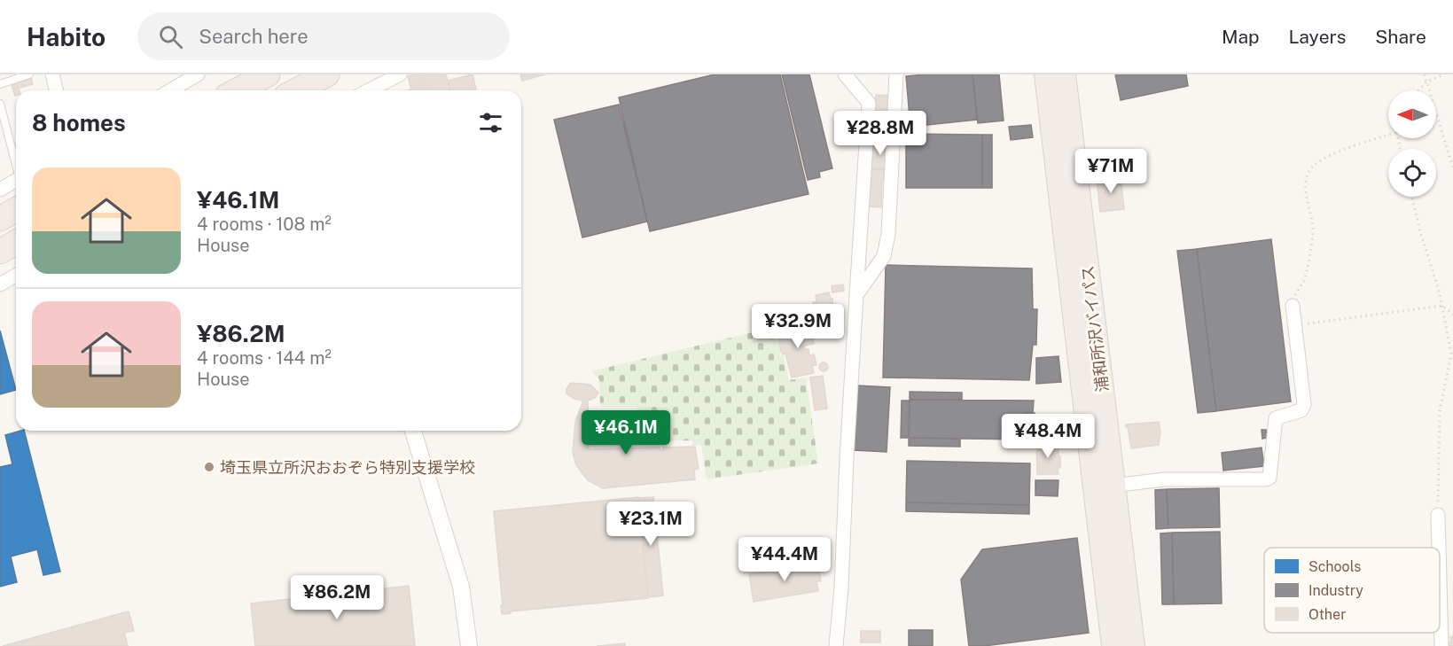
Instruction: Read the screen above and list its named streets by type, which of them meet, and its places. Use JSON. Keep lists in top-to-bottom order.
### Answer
{
  "streets": {
    "highway": ["浦和所沢バイパス"]
  },
  "places": ["埼玉県立所沢おおぞら特別支援学校"],
  "legend": ["Schools", "Industry", "Other"],
  "north": "left",
  "page": {
    "header": "Habito",
    "search": "Search here",
    "nav": ["Map", "Layers", "Share"],
    "heading": "8 homes",
    "price": [
      "¥28.8M",
      "¥71M",
      "¥32.9M",
      "¥46.1M",
      "¥48.4M",
      "¥23.1M",
      "¥44.4M",
      "¥86.2M"
    ],
    "list": [
      {
        "name": "¥46.1M",
        "note": "4 rooms · 108 m² · House"
      },
      {
        "name": "¥86.2M",
        "note": "4 rooms · 144 m² · House"
      }
    ]
  }
}
